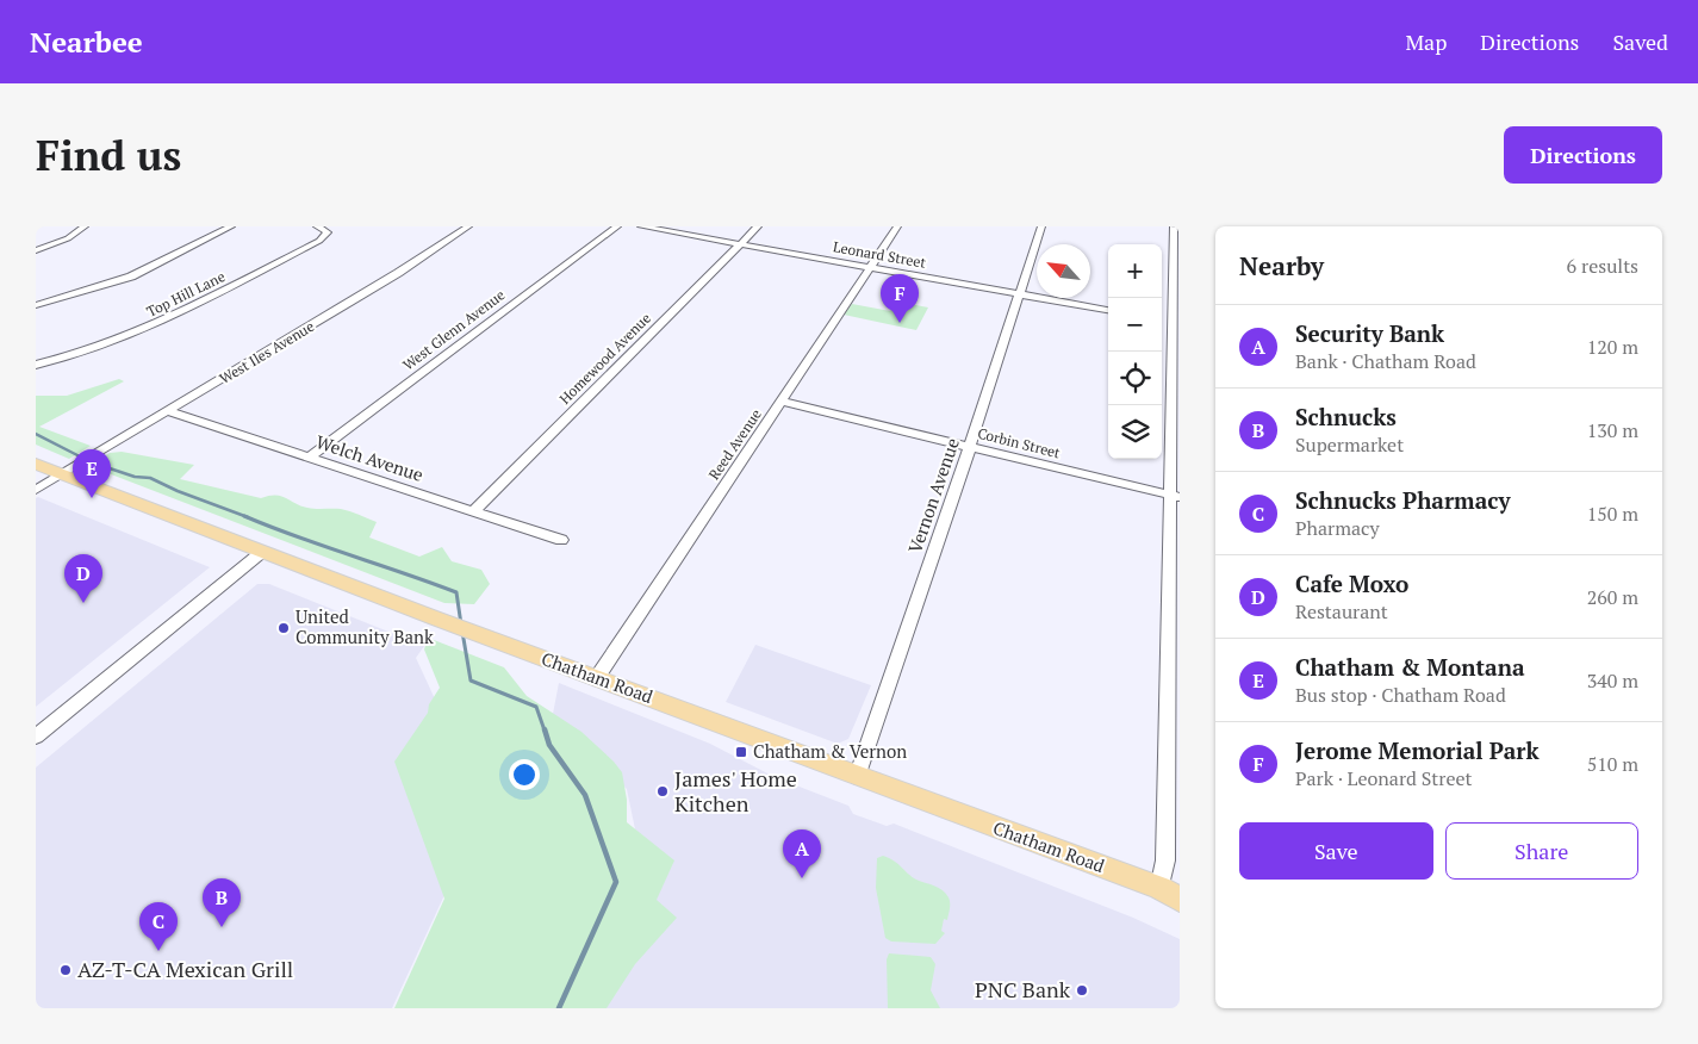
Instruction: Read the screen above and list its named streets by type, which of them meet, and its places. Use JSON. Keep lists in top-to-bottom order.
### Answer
{
  "streets": {
    "main road": ["Chatham Road"],
    "street": [
      "Leonard Street",
      "Top Hill Lane",
      "West Glenn Avenue",
      "West Iles Avenue",
      "Homewood Avenue",
      "Corbin Street",
      "Reed Avenue",
      "Welch Avenue",
      "Vernon Avenue"
    ]
  },
  "crossings": [
    ["Leonard Street", "Homewood Avenue"],
    ["Leonard Street", "Reed Avenue"],
    ["Leonard Street", "Vernon Avenue"],
    ["West Glenn Avenue", "Welch Avenue"],
    ["West Iles Avenue", "Welch Avenue"],
    ["West Iles Avenue", "Chatham Road"],
    ["Homewood Avenue", "Welch Avenue"],
    ["Corbin Street", "Reed Avenue"],
    ["Corbin Street", "Vernon Avenue"],
    ["Reed Avenue", "Chatham Road"],
    ["Vernon Avenue", "Chatham Road"]
  ],
  "places": {
    "other": [
      "United Community Bank",
      "James' Home Kitchen",
      "AZ-T-CA Mexican Grill",
      "PNC Bank"
    ],
    "transit": ["Chatham & Vernon"]
  },
  "north": "top left",
  "page": {
    "header": "Nearbee",
    "nav": ["Map", "Directions", "Saved"],
    "buttons": [
      "Directions",
      ["Save", "Share"]
    ],
    "title": "Find us",
    "heading": ["Nearby", "6 results"],
    "map_buttons": ["+", "−"],
    "pins": [
      "F",
      "E",
      "D",
      "A",
      "B",
      "C"
    ],
    "list": [
      {
        "mark": "A",
        "name": "Security Bank",
        "note": "Bank · Chatham Road",
        "value": "120 m"
      },
      {
        "mark": "B",
        "name": "Schnucks",
        "note": "Supermarket",
        "value": "130 m"
      },
      {
        "mark": "C",
        "name": "Schnucks Pharmacy",
        "note": "Pharmacy",
        "value": "150 m"
      },
      {
        "mark": "D",
        "name": "Cafe Moxo",
        "note": "Restaurant",
        "value": "260 m"
      },
      {
        "mark": "E",
        "name": "Chatham & Montana",
        "note": "Bus stop · Chatham Road",
        "value": "340 m"
      },
      {
        "mark": "F",
        "name": "Jerome Memorial Park",
        "note": "Park · Leonard Street",
        "value": "510 m"
      }
    ]
  }
}
